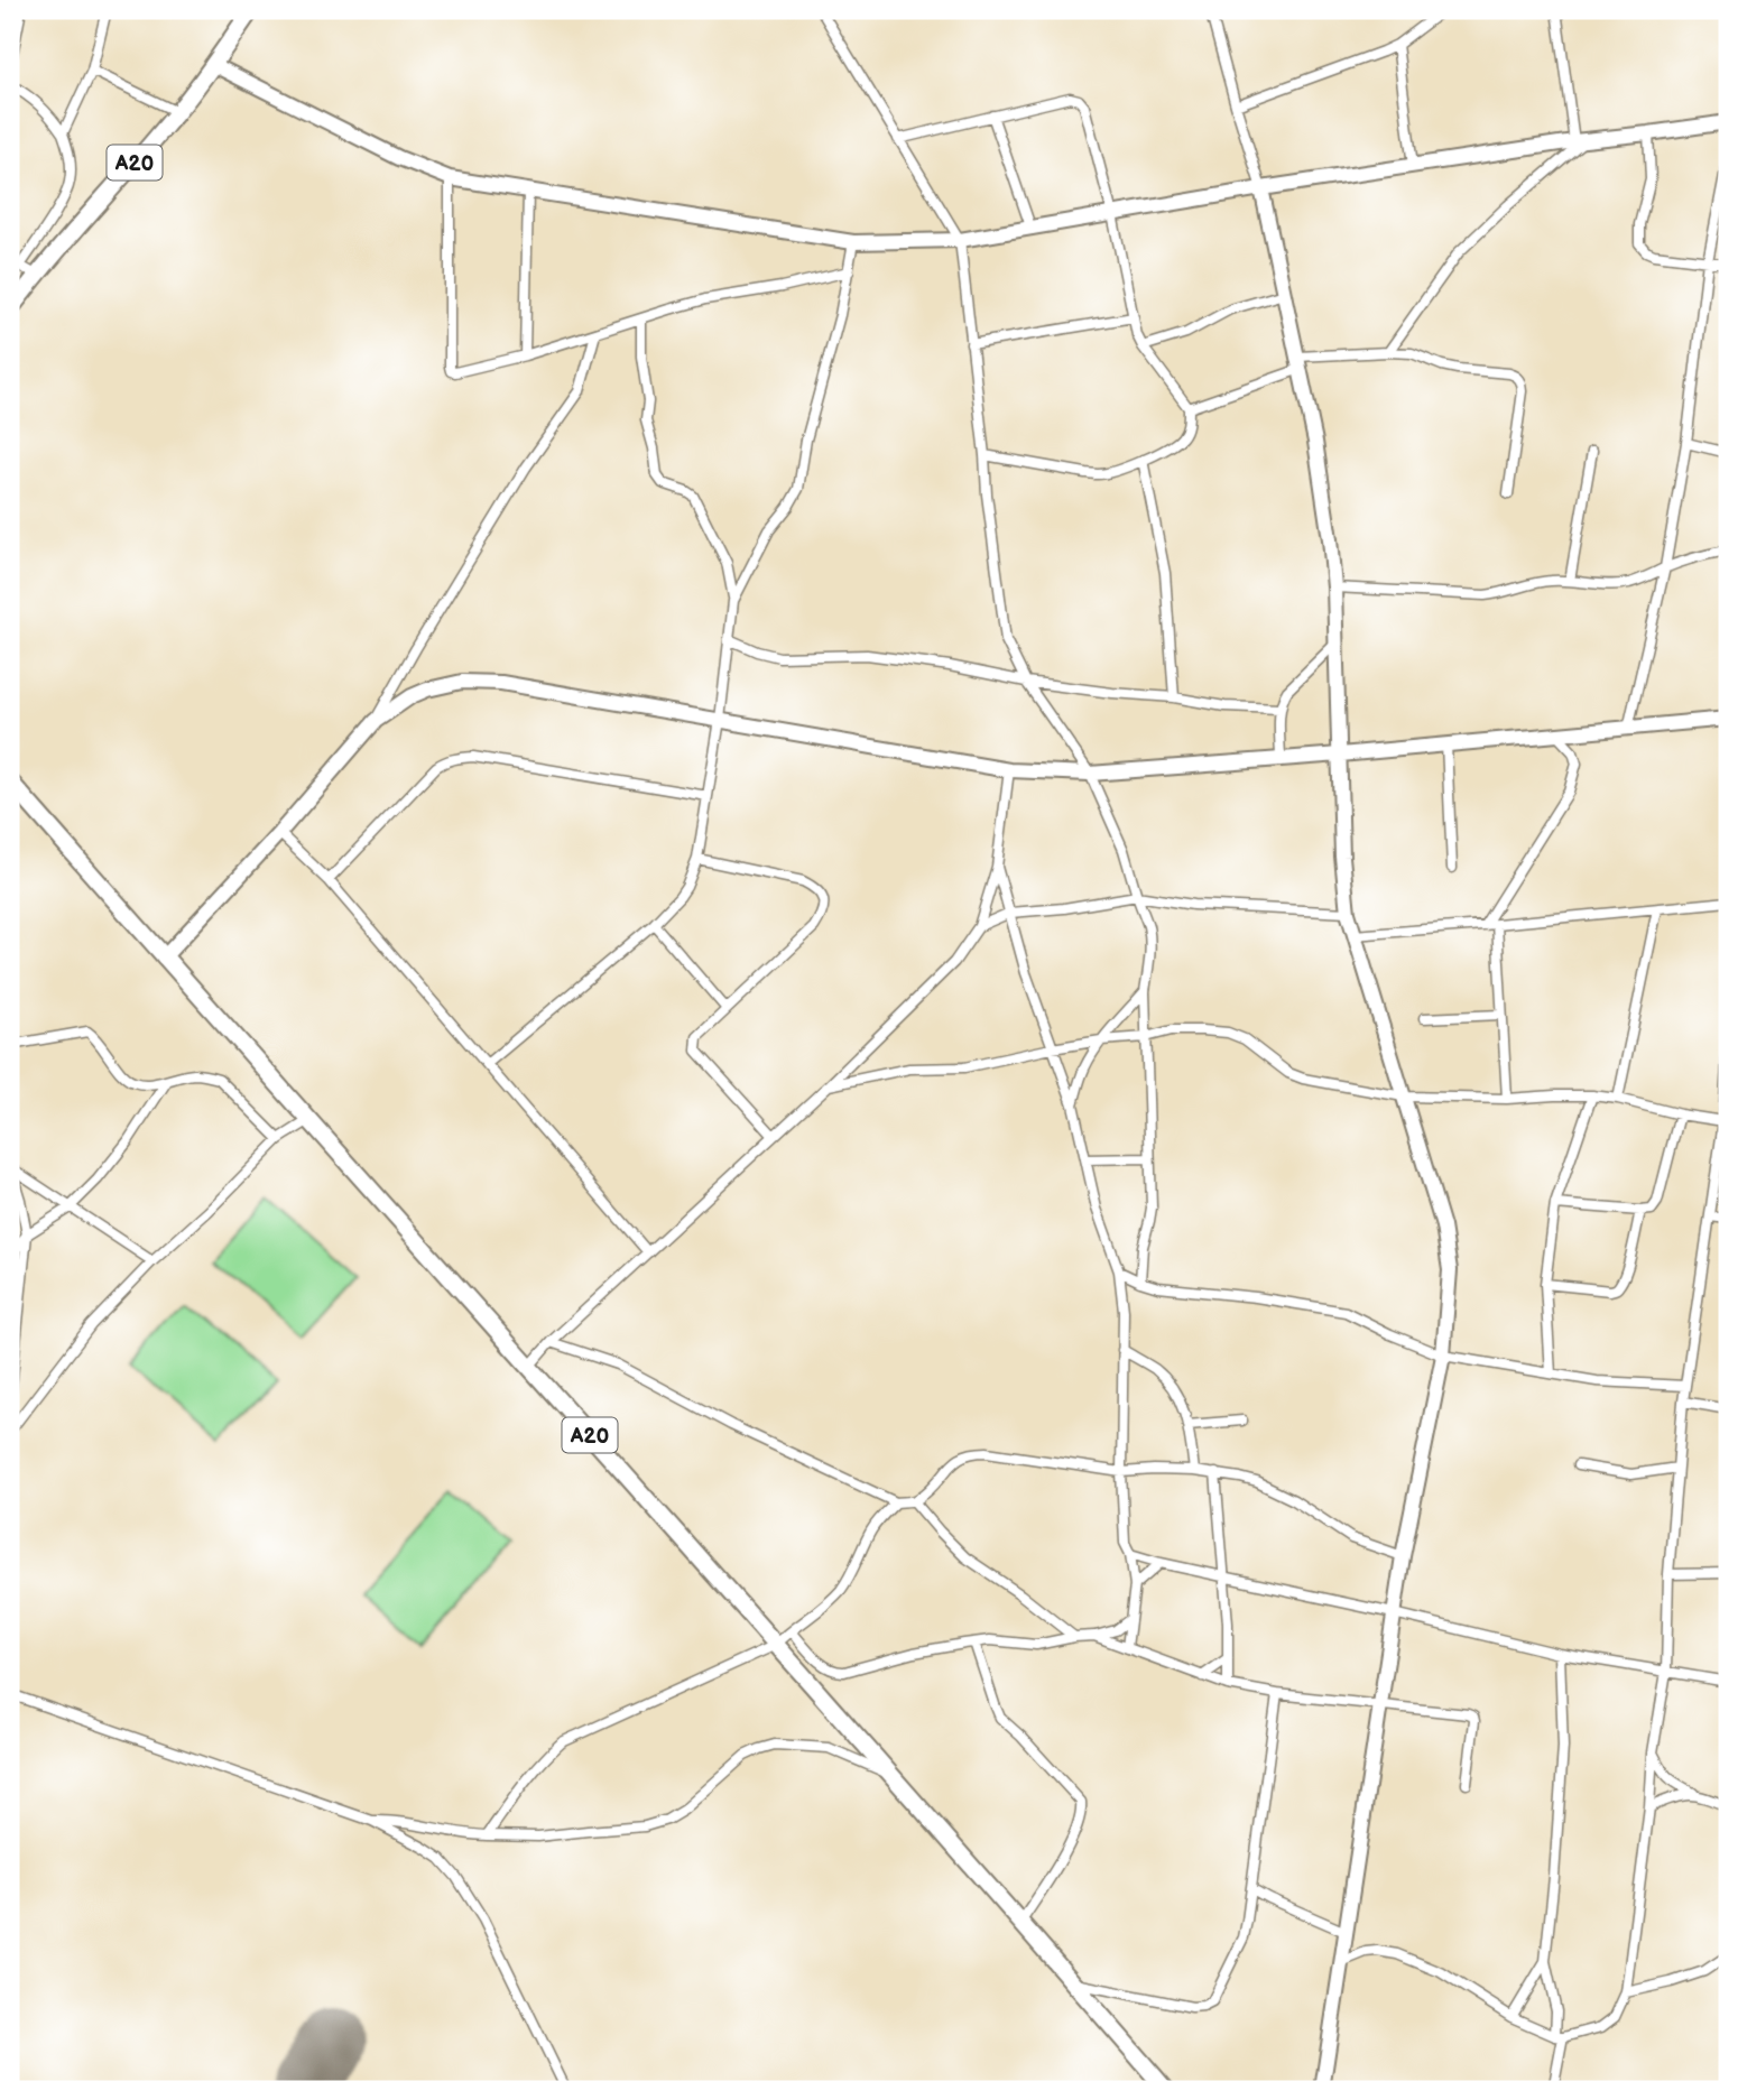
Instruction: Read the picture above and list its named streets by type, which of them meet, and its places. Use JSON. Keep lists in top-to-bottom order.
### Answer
{
  "streets": {
    "main road": ["A20"]
  }
}
